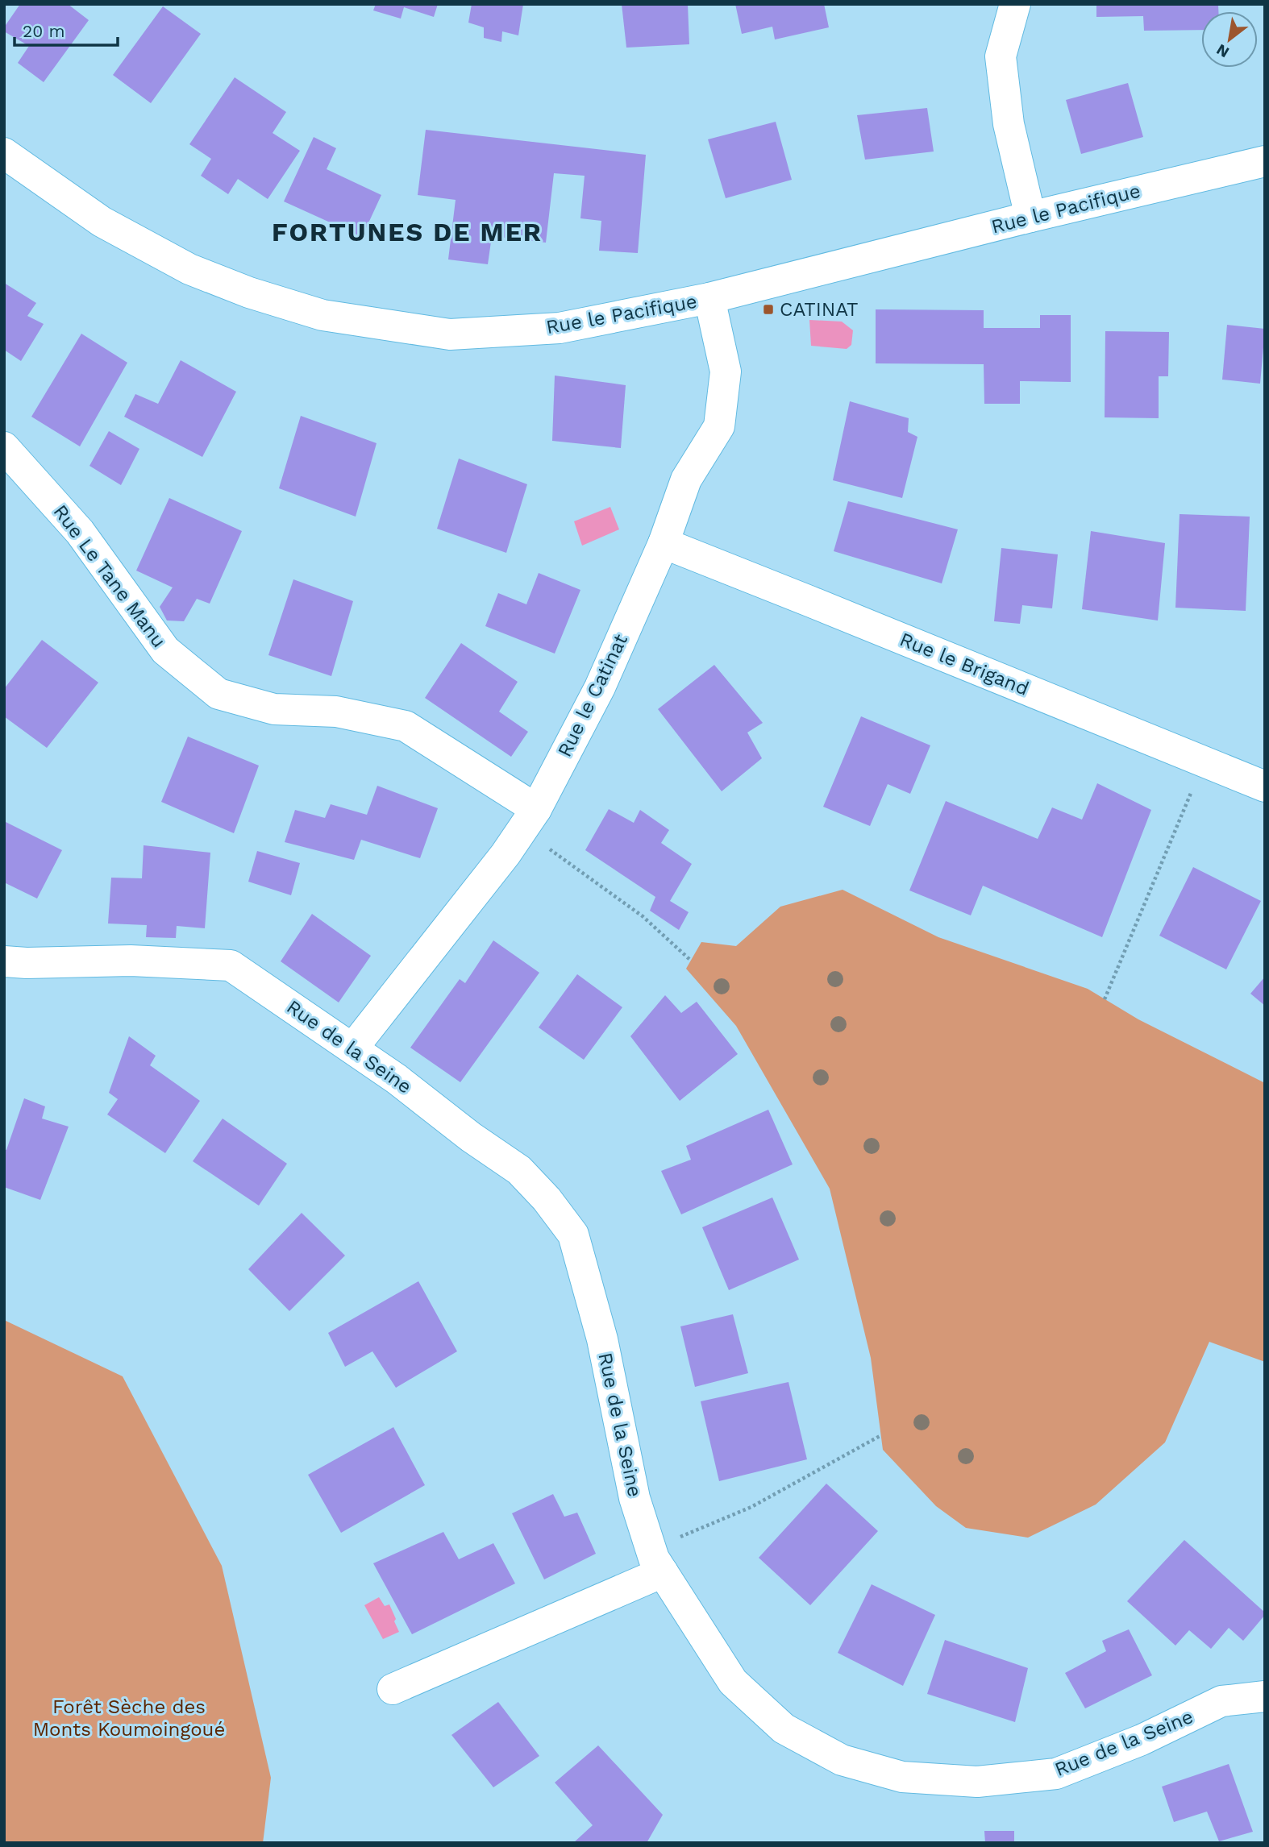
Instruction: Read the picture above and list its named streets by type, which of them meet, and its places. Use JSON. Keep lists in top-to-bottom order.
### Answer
{
  "streets": {
    "street": [
      "Rue le Pacifique",
      "Rue Le Tane Manu",
      "Rue le Brigand",
      "Rue le Catinat",
      "Rue de la Seine"
    ]
  },
  "crossings": [
    ["Rue le Pacifique", "Rue le Catinat"],
    ["Rue Le Tane Manu", "Rue le Catinat"],
    ["Rue le Brigand", "Rue le Catinat"],
    ["Rue le Catinat", "Rue de la Seine"]
  ],
  "districts": ["FORTUNES DE MER"],
  "parks": ["Forêt Sèche des Monts Koumoingoué"],
  "places": {
    "transit": ["CATINAT"]
  },
  "scale_bar": "20 m",
  "north": "bottom left"
}
